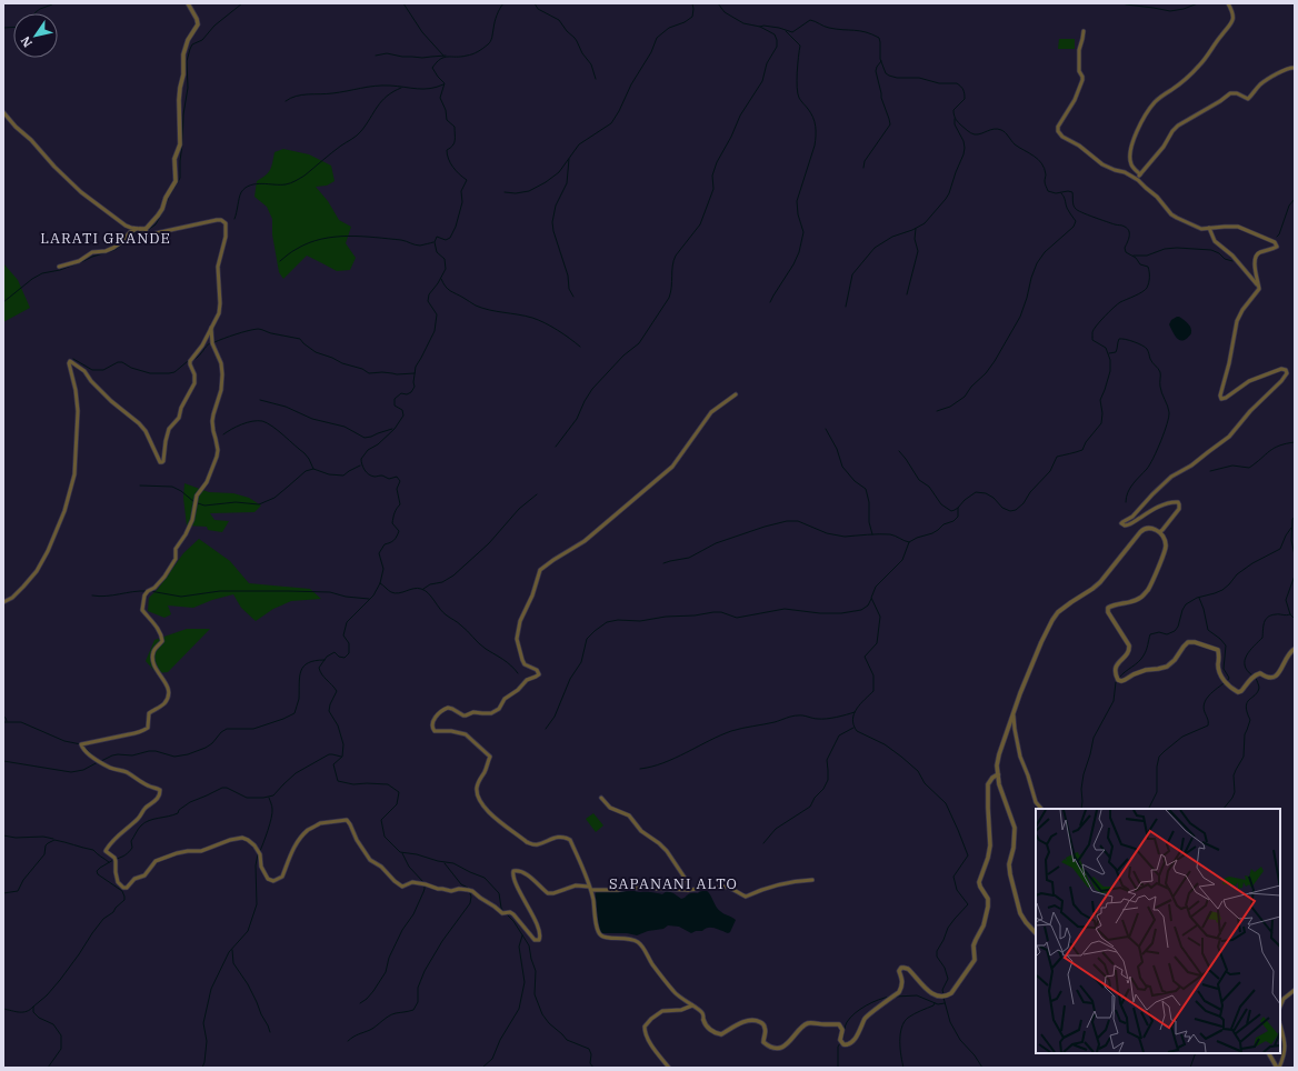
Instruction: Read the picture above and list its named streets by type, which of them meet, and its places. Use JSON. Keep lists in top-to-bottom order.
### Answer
{
  "districts": ["LARATI GRANDE", "SAPANANI ALTO"],
  "north": "bottom left"
}
